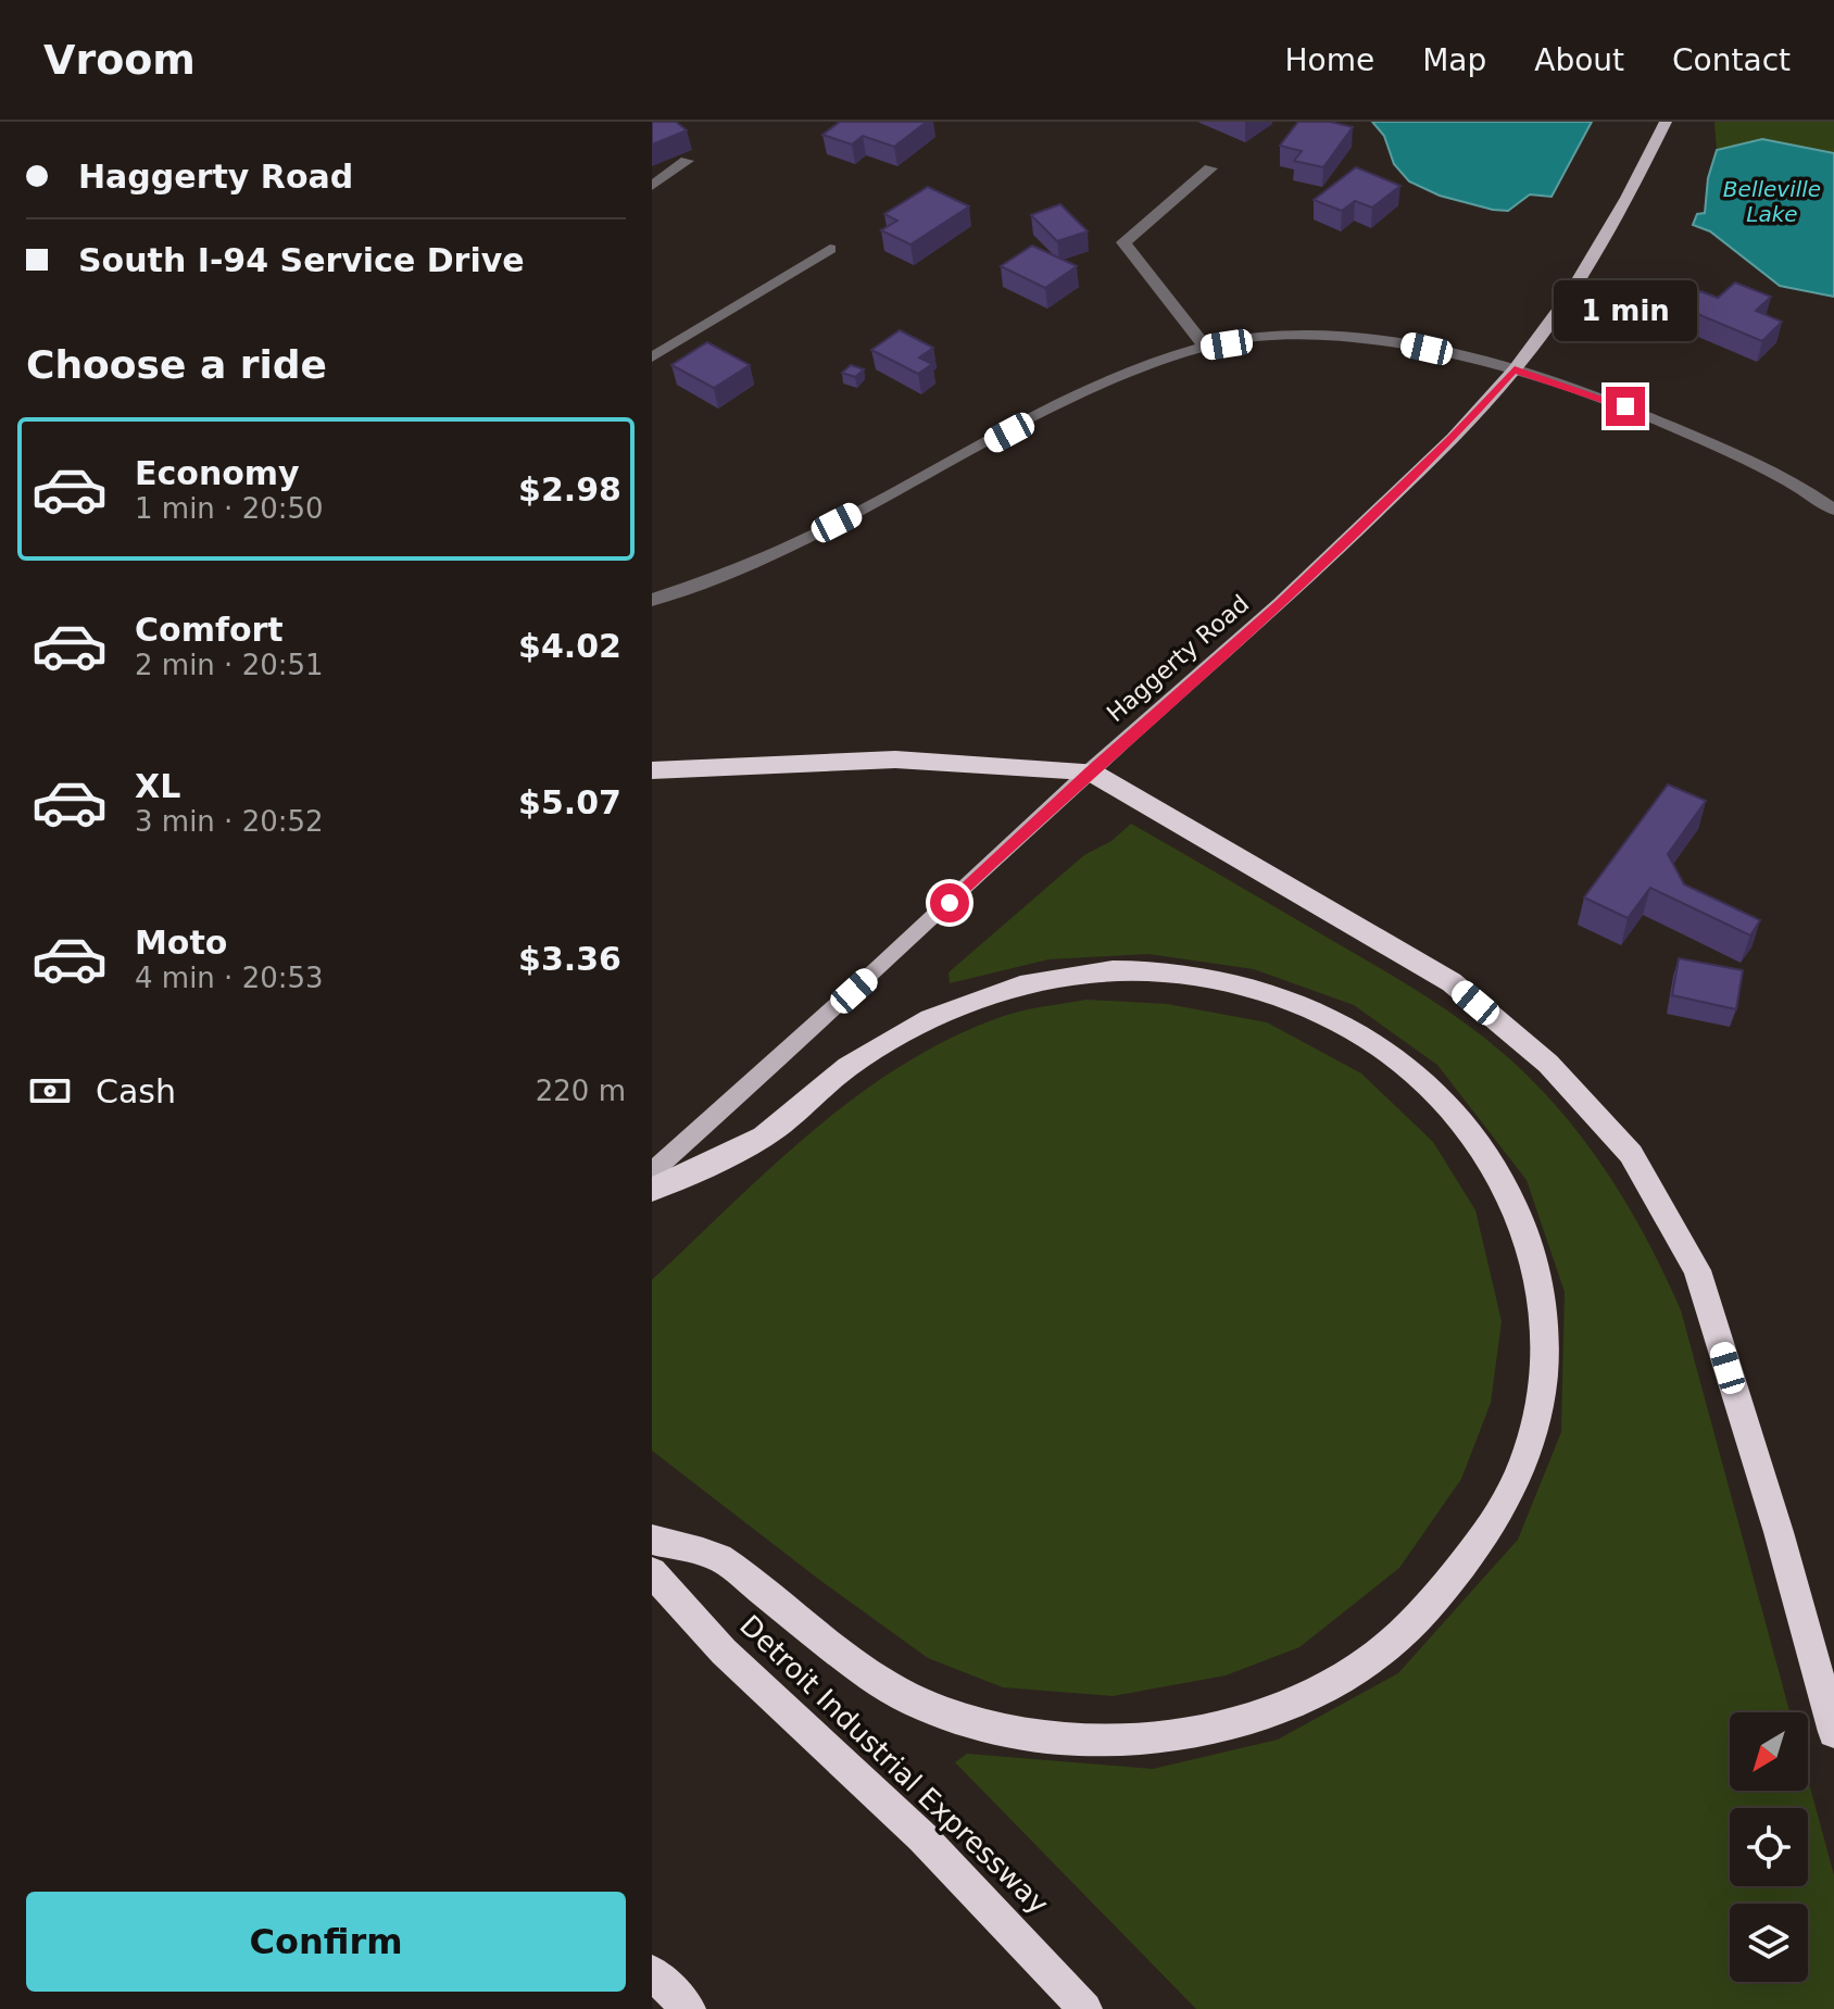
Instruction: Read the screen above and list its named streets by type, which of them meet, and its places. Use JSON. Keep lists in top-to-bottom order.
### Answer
{
  "streets": {
    "highway": ["Detroit Industrial Expressway"],
    "main road": ["Haggerty Road"]
  },
  "water": ["Belleville Lake"],
  "north": "bottom left",
  "page": {
    "header": "Vroom",
    "nav": [
      "Home",
      "Map",
      "About",
      "Contact"
    ],
    "banner": ["Haggerty Road", "South I-94 Service Drive"],
    "bubble": "1 min",
    "heading": "Choose a ride",
    "list": [
      {
        "name": "Economy",
        "note": "1 min · 20:50",
        "value": "$2.98"
      },
      {
        "name": "Comfort",
        "note": "2 min · 20:51",
        "value": "$4.02"
      },
      {
        "name": "XL",
        "note": "3 min · 20:52",
        "value": "$5.07"
      },
      {
        "name": "Moto",
        "note": "4 min · 20:53",
        "value": "$3.36"
      }
    ],
    "pay": ["Cash", "220 m"],
    "buttons": "Confirm"
  }
}
